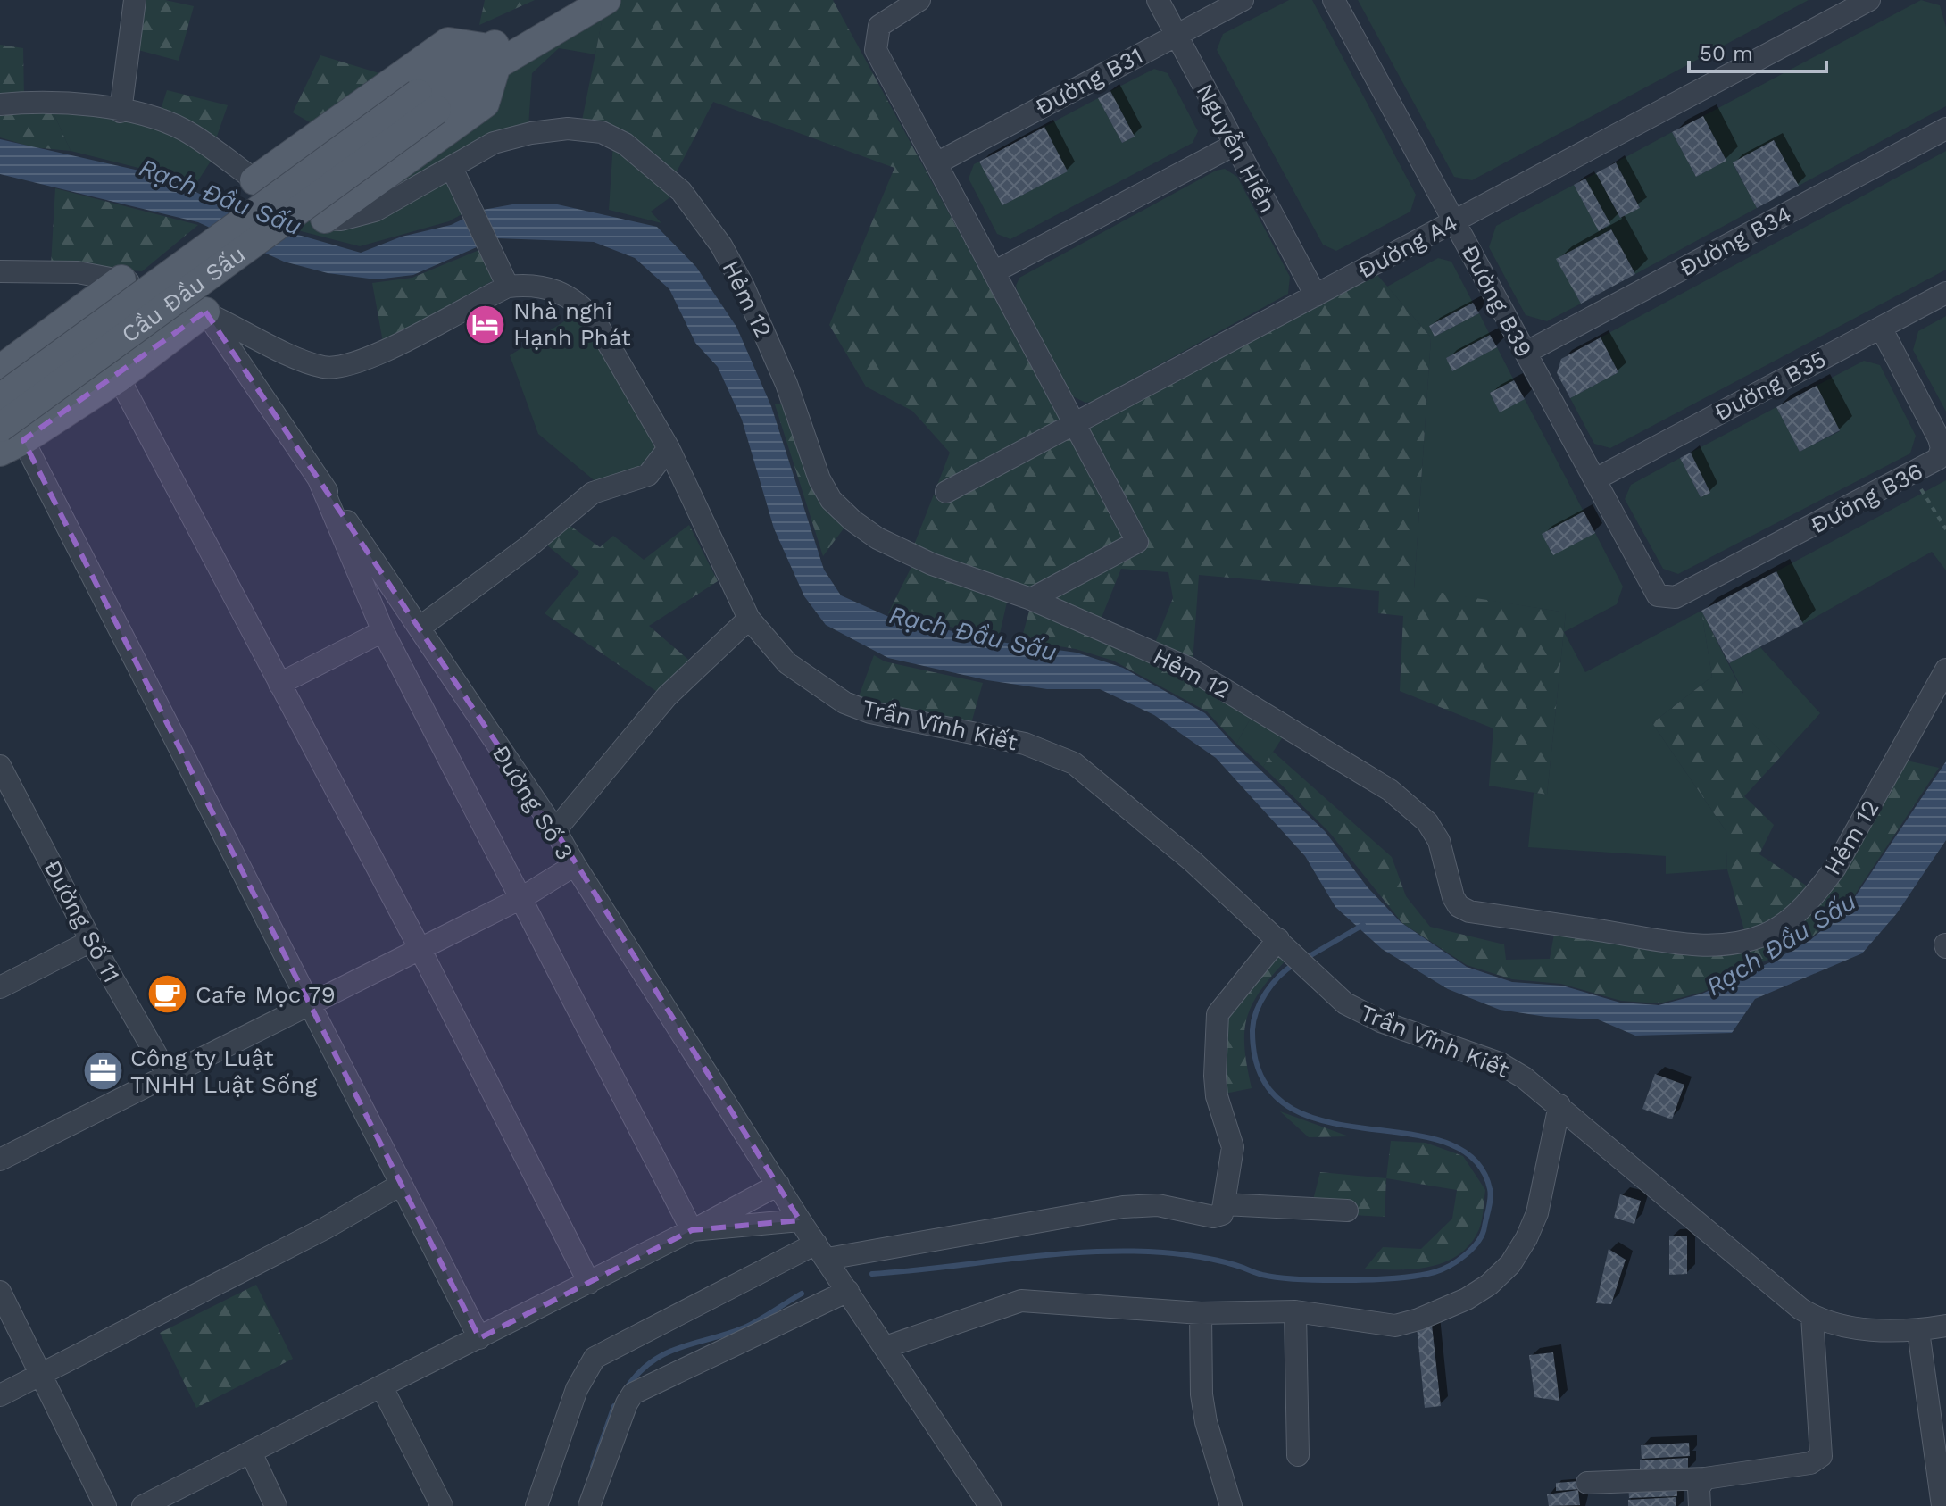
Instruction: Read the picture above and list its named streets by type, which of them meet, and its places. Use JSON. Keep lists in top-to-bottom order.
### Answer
{
  "streets": {
    "main road": ["Cầu Đầu Sấu"],
    "street": [
      "Đường B31",
      "Nguyễn Hiền",
      "Đường B34",
      "Đường A4",
      "Hẻm 12",
      "Đường B39",
      "Đường B35",
      "Đường B36",
      "Trần Vĩnh Kiết",
      "Đường Số 3",
      "Đường Số 11"
    ]
  },
  "crossings": [
    ["Đường B31", "Nguyễn Hiền"],
    ["Nguyễn Hiền", "Đường A4"],
    ["Đường B34", "Đường B39"],
    ["Đường A4", "Đường B39"],
    ["Đường B39", "Đường B35"],
    ["Đường B39", "Đường B36"],
    ["Đường B35", "Đường B36"],
    ["Trần Vĩnh Kiết", "Đường Số 3"],
    ["Đường Số 3", "Đường Số 11"]
  ],
  "water": ["Rạch Đầu Sấu"],
  "places": {
    "hotel": ["Nhà nghỉ Hạnh Phát"],
    "cafe": ["Cafe Mọc 79"],
    "office": ["Công ty Luật TNHH Luật Sống"]
  },
  "scale_bar": "50 m"
}
